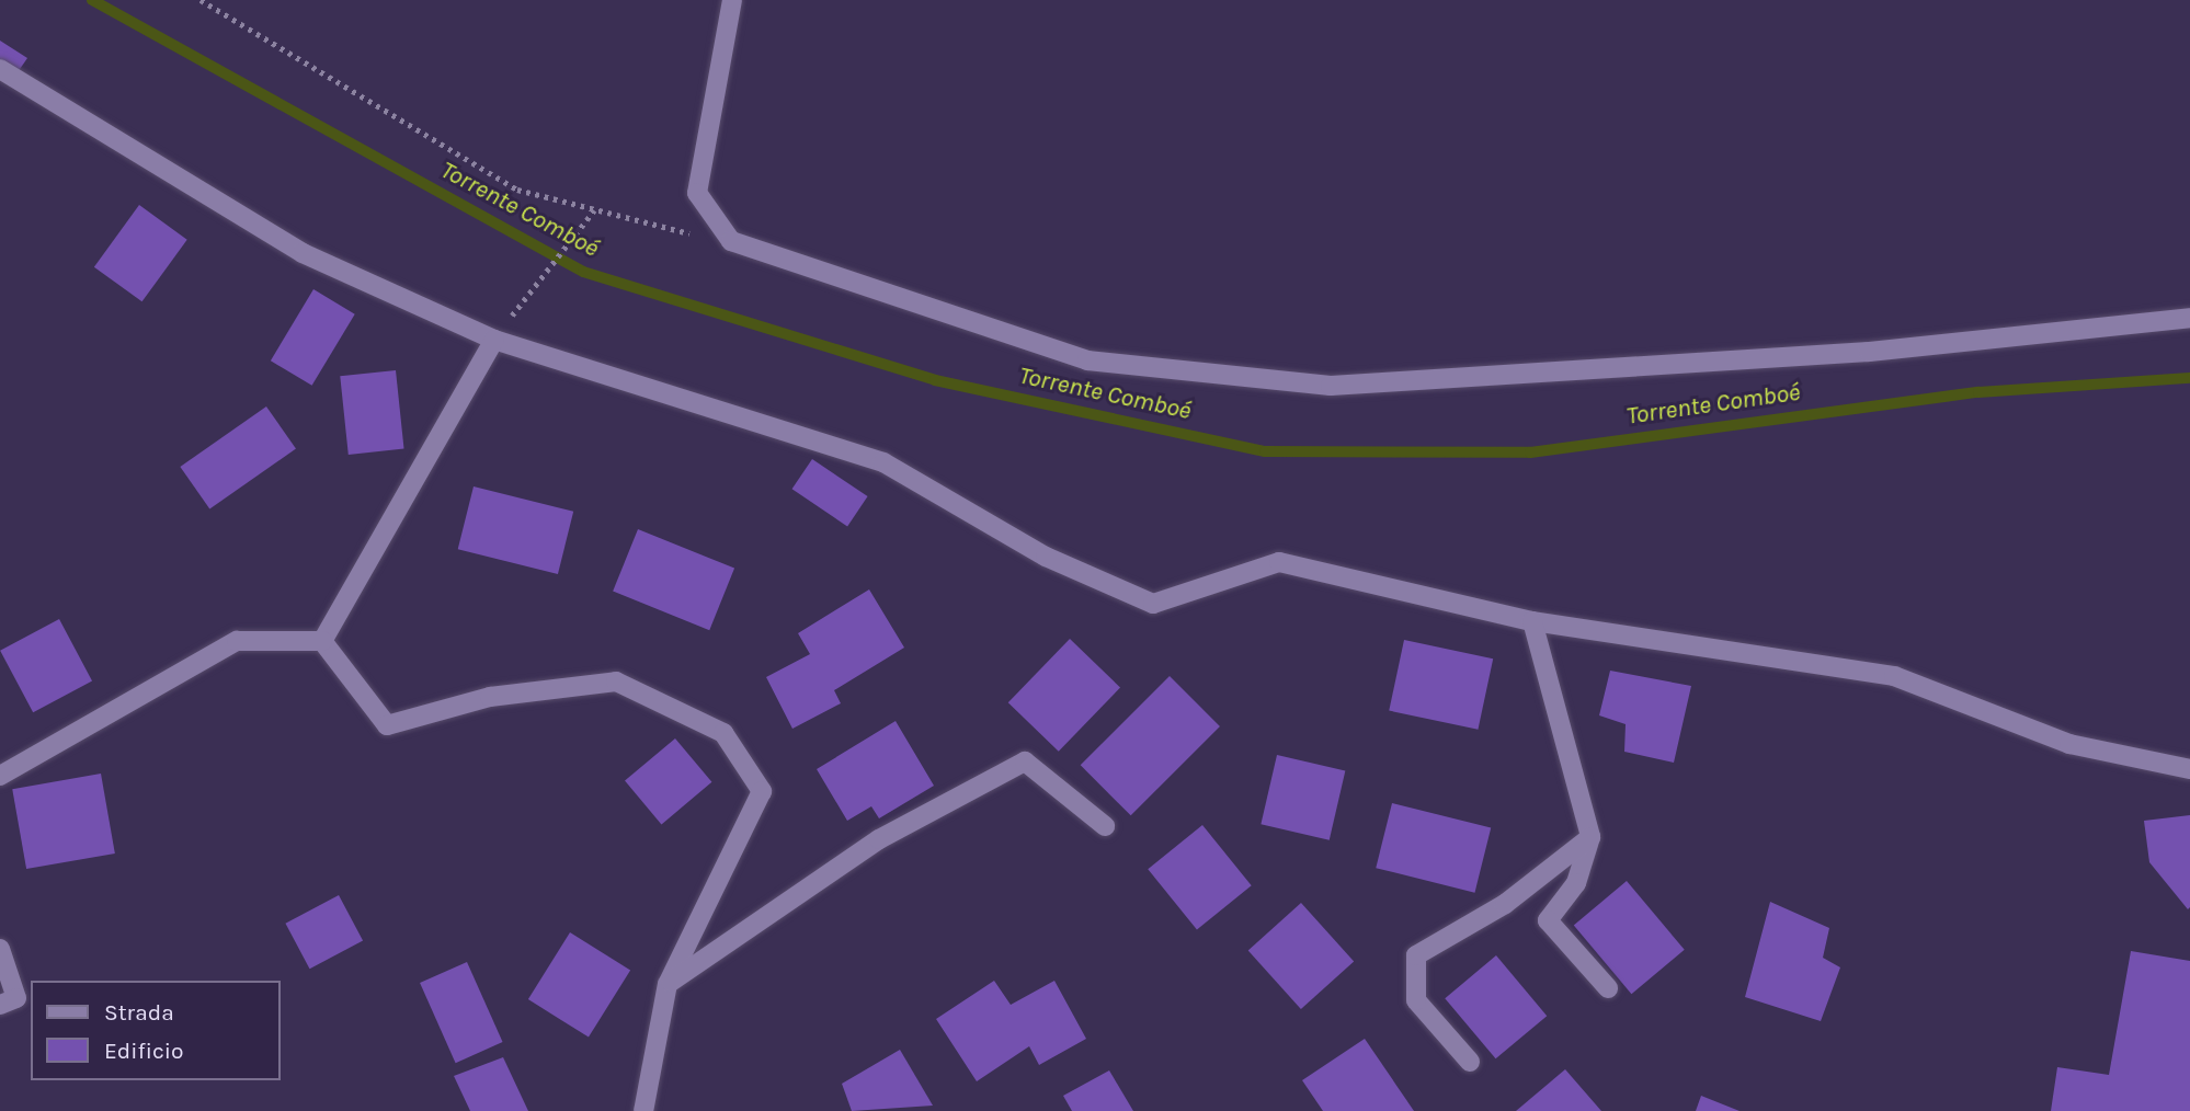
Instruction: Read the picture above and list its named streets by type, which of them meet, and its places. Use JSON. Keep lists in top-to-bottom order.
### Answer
{
  "water": ["Torrente Comboé"],
  "legend": ["Strada", "Edificio"]
}
